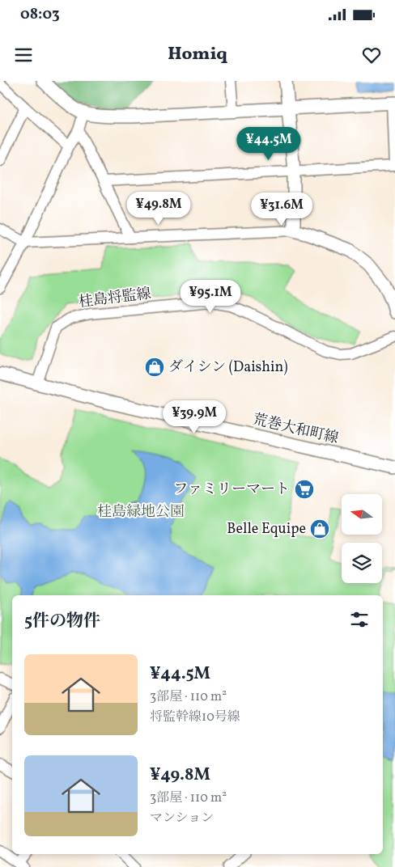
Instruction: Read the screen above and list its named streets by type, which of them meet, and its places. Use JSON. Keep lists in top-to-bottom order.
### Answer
{
  "streets": {
    "street": ["桂島将監線", "荒巻大和町線"]
  },
  "crossings": [
    ["桂島将監線", "荒巻大和町線"]
  ],
  "parks": ["桂島緑地公園"],
  "places": {
    "shop": ["ダイシン (Daishin)", "Belle Equipe"],
    "supermarket": ["ファミリーマート"]
  },
  "north": "left",
  "page": {
    "status": "08:03",
    "header": "Homiq",
    "price": [
      "¥44.5M",
      "¥49.8M",
      "¥31.6M",
      "¥95.1M",
      "¥39.9M"
    ],
    "heading": "5件の物件",
    "list": [
      {
        "name": "¥44.5M",
        "note": "3部屋 · 110 m² · 将監幹線10号線"
      },
      {
        "name": "¥49.8M",
        "note": "3部屋 · 110 m² · マンション"
      }
    ]
  }
}
